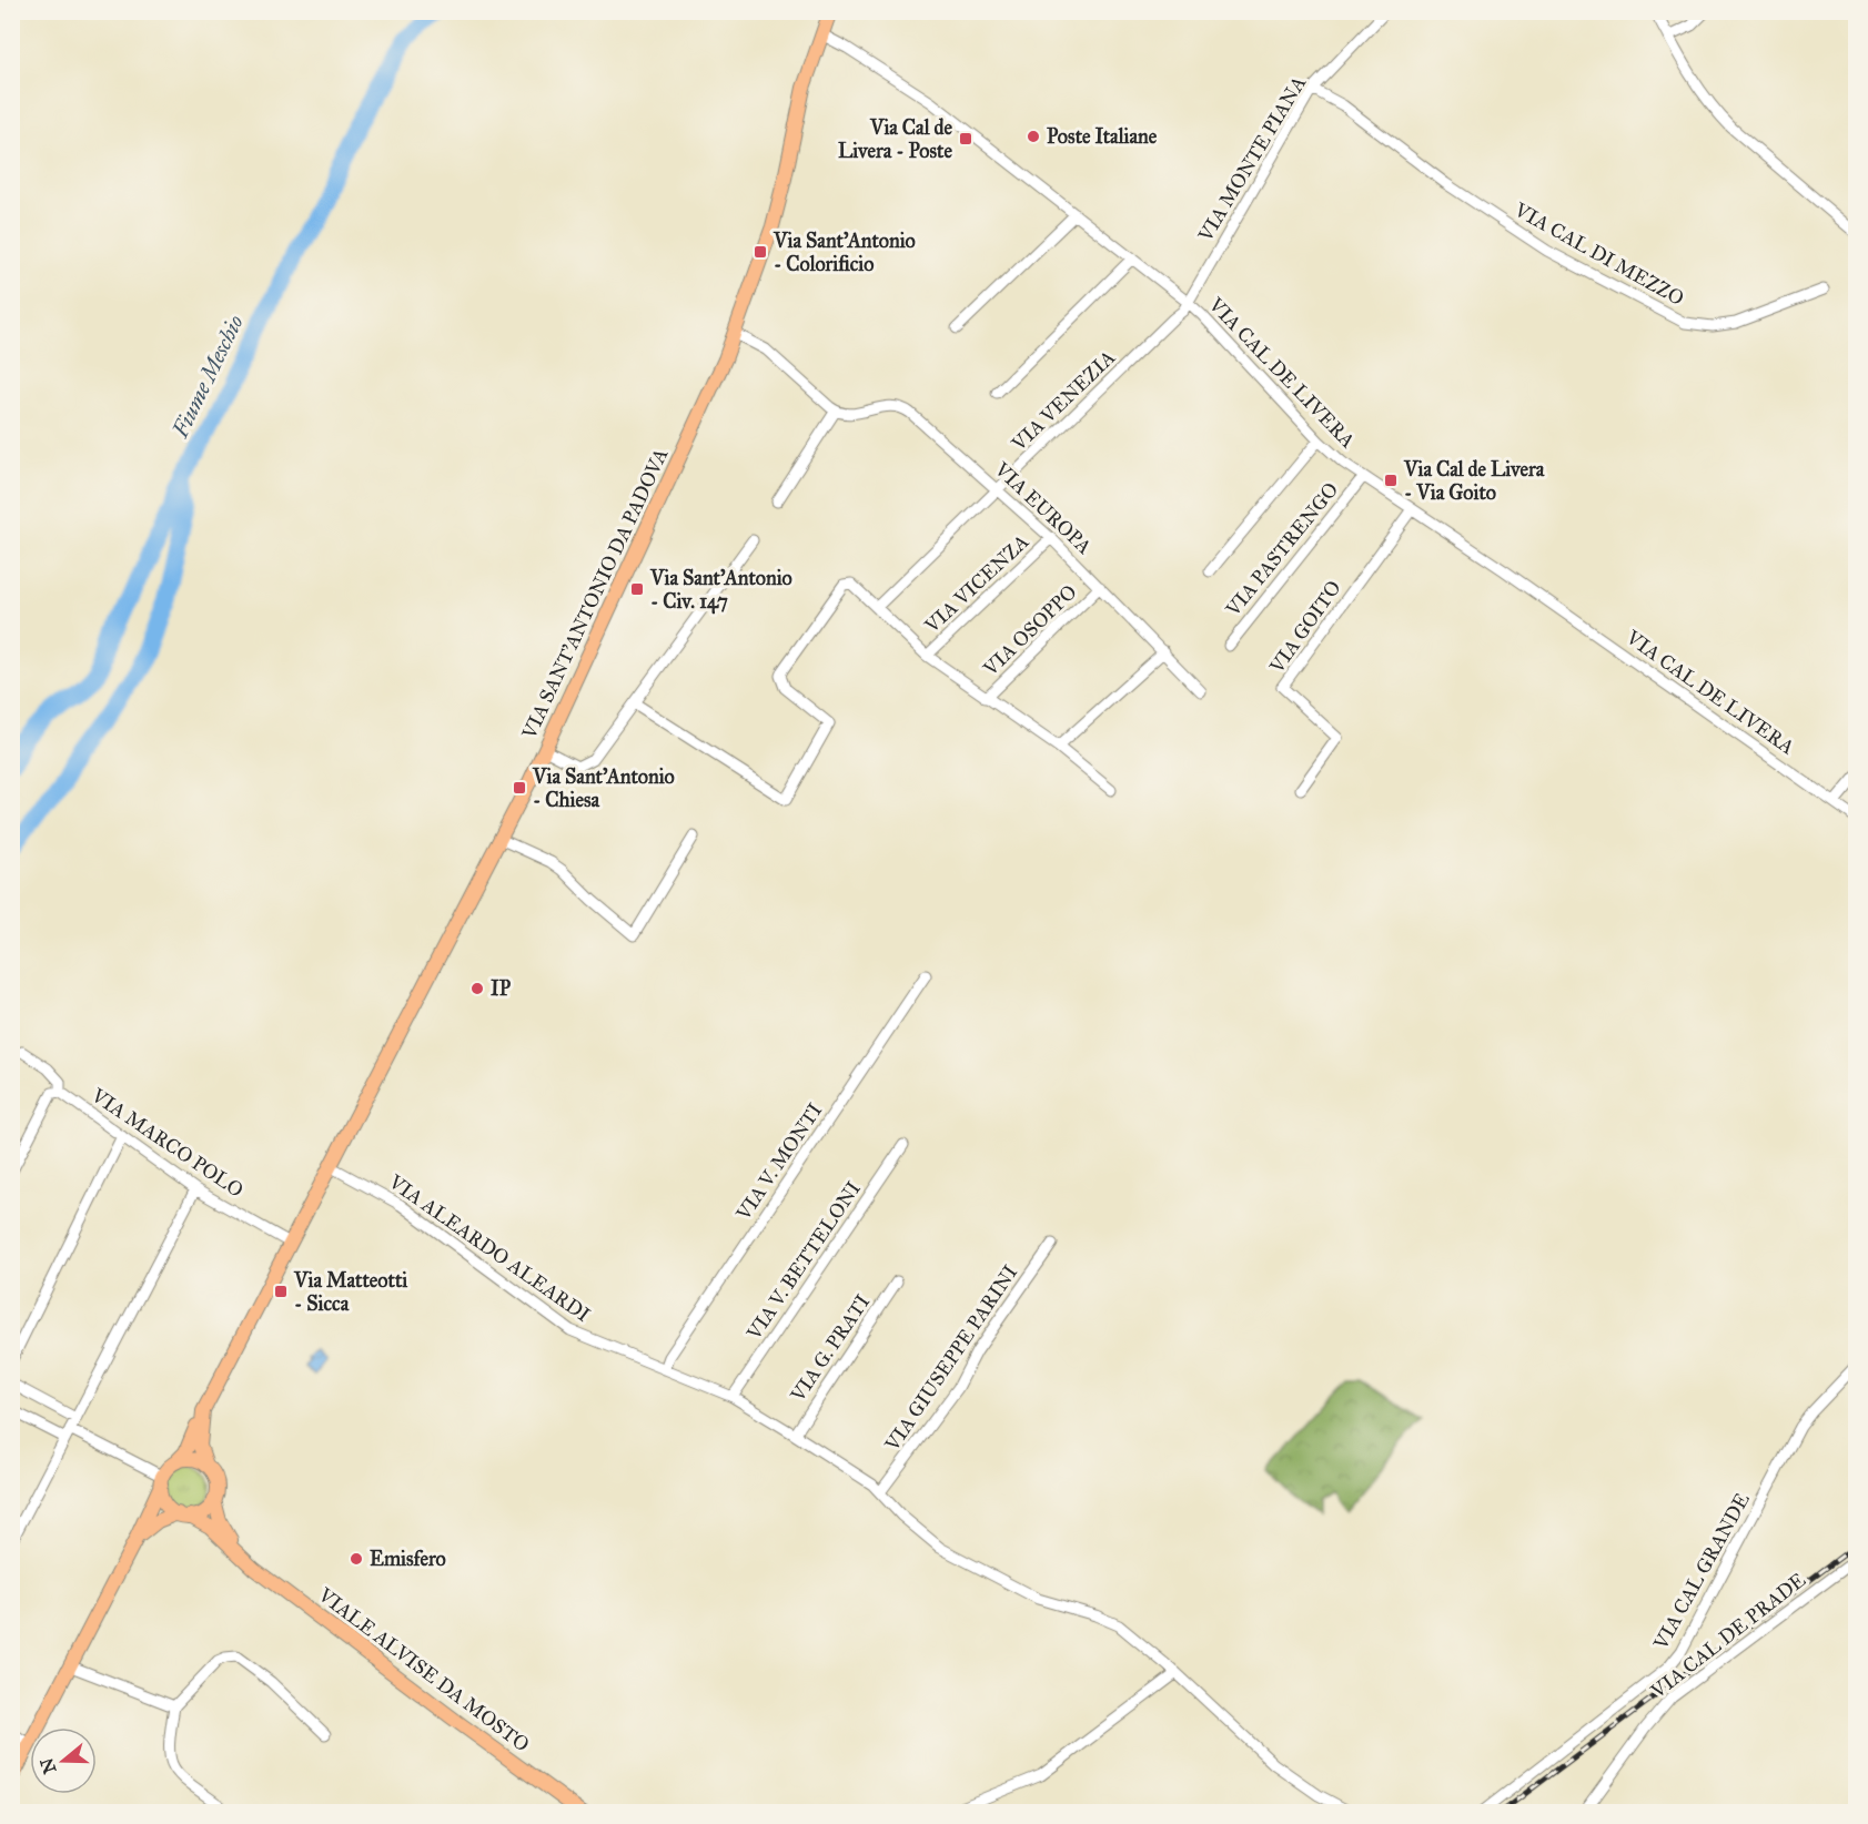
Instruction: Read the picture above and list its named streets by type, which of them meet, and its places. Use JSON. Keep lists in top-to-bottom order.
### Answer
{
  "streets": {
    "main road": ["VIA SANT'ANTONIO DA PADOVA", "VIALE ALVISE DA MOSTO"],
    "street": [
      "VIA MONTE PIANA",
      "VIA CAL DI MEZZO",
      "VIA CAL DE LIVERA",
      "VIA VENEZIA",
      "VIA EUROPA",
      "VIA PASTRENGO",
      "VIA VICENZA",
      "VIA GOITO",
      "VIA OSOPPO",
      "VIA MARCO POLO",
      "VIA V. MONTI",
      "VIA ALEARDO ALEARDI",
      "VIA V. BETTELONI",
      "VIA G. PRATI",
      "VIA GIUSEPPE PARINI",
      "VIA CAL GRANDE",
      "VIA CAL DE PRADE"
    ]
  },
  "crossings": [
    ["VIA MONTE PIANA", "VIA CAL DI MEZZO"],
    ["VIA MONTE PIANA", "VIA CAL DE LIVERA"],
    ["VIA MONTE PIANA", "VIA VENEZIA"],
    ["VIA CAL DE LIVERA", "VIA VENEZIA"],
    ["VIA CAL DE LIVERA", "VIA PASTRENGO"],
    ["VIA CAL DE LIVERA", "VIA SANT'ANTONIO DA PADOVA"],
    ["VIA CAL DE LIVERA", "VIA GOITO"],
    ["VIA VENEZIA", "VIA EUROPA"],
    ["VIA EUROPA", "VIA VICENZA"],
    ["VIA EUROPA", "VIA OSOPPO"],
    ["VIA SANT'ANTONIO DA PADOVA", "VIA MARCO POLO"],
    ["VIA SANT'ANTONIO DA PADOVA", "VIA ALEARDO ALEARDI"],
    ["VIA SANT'ANTONIO DA PADOVA", "VIALE ALVISE DA MOSTO"],
    ["VIA V. MONTI", "VIA ALEARDO ALEARDI"],
    ["VIA ALEARDO ALEARDI", "VIA V. BETTELONI"],
    ["VIA ALEARDO ALEARDI", "VIA G. PRATI"],
    ["VIA ALEARDO ALEARDI", "VIA GIUSEPPE PARINI"]
  ],
  "water": ["Fiume Meschio"],
  "places": {
    "other": ["Poste Italiane", "IP", "Emisfero"],
    "transit": [
      "Via Cal de Livera - Poste",
      "Via Sant'Antonio - Colorificio",
      "Via Cal de Livera - Via Goito",
      "Via Sant'Antonio - Civ. 147",
      "Via Sant'Antonio - Chiesa",
      "Via Matteotti - Sicca"
    ]
  },
  "north": "left"
}
